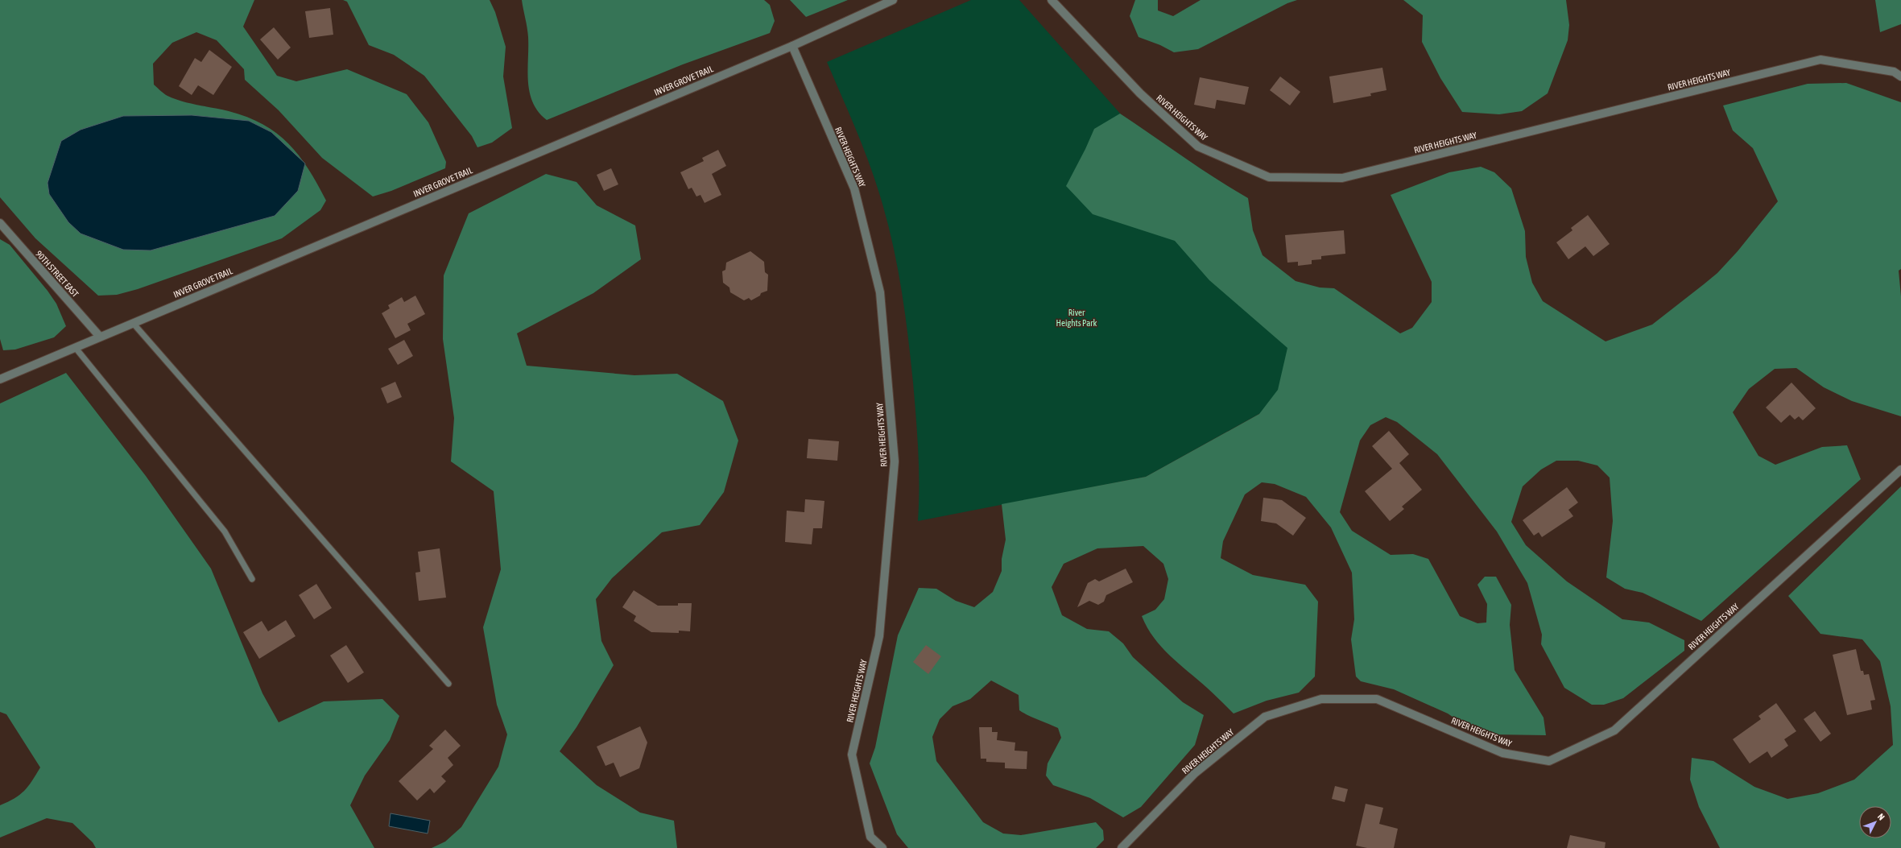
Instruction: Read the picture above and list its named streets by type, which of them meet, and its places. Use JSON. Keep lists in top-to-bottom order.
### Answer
{
  "streets": {
    "street": ["RIVER HEIGHTS WAY", "INVER GROVE TRAIL", "90TH STREET EAST"]
  },
  "crossings": [
    ["RIVER HEIGHTS WAY", "INVER GROVE TRAIL"],
    ["INVER GROVE TRAIL", "90TH STREET EAST"]
  ],
  "parks": ["River Heights Park"],
  "north": "top right"
}
